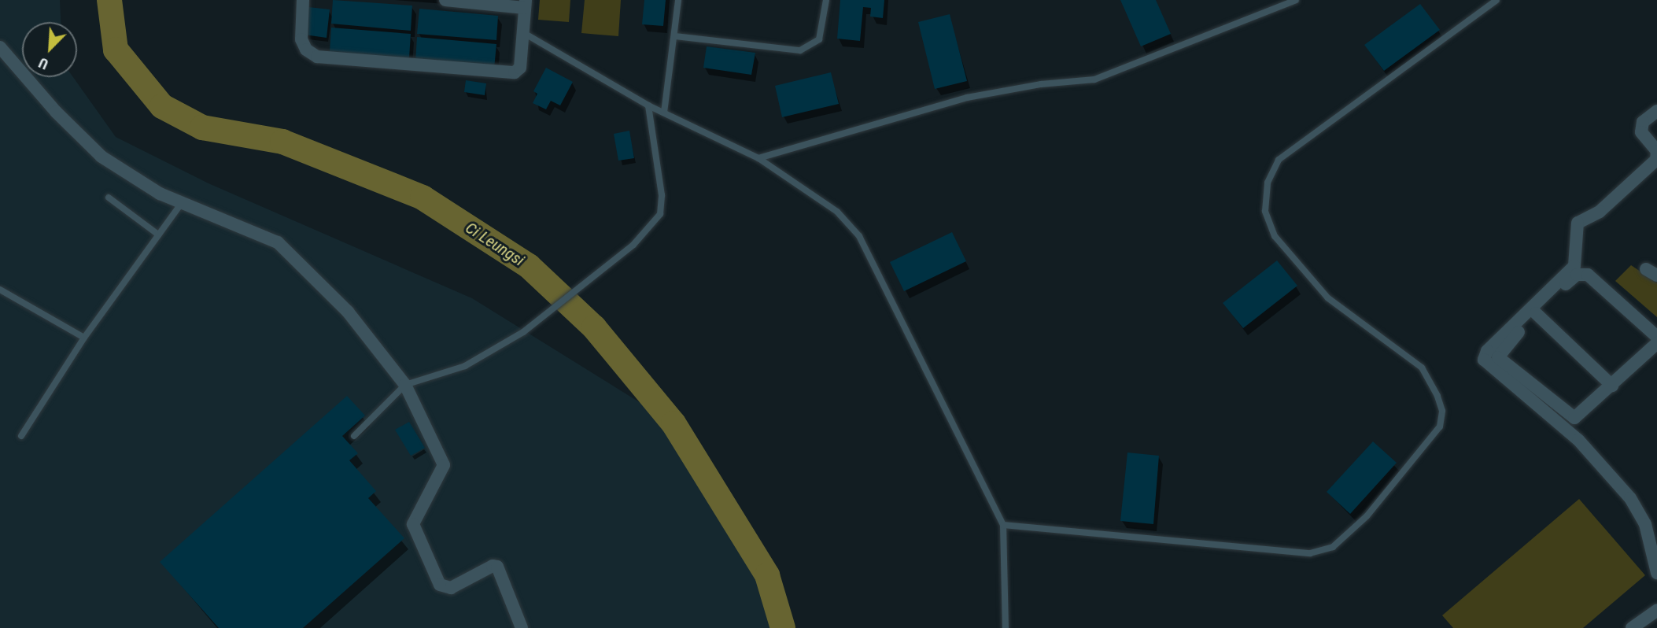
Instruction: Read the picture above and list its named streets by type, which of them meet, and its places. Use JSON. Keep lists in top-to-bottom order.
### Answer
{
  "water": ["Ci Leungsi"],
  "north": "bottom left"
}
